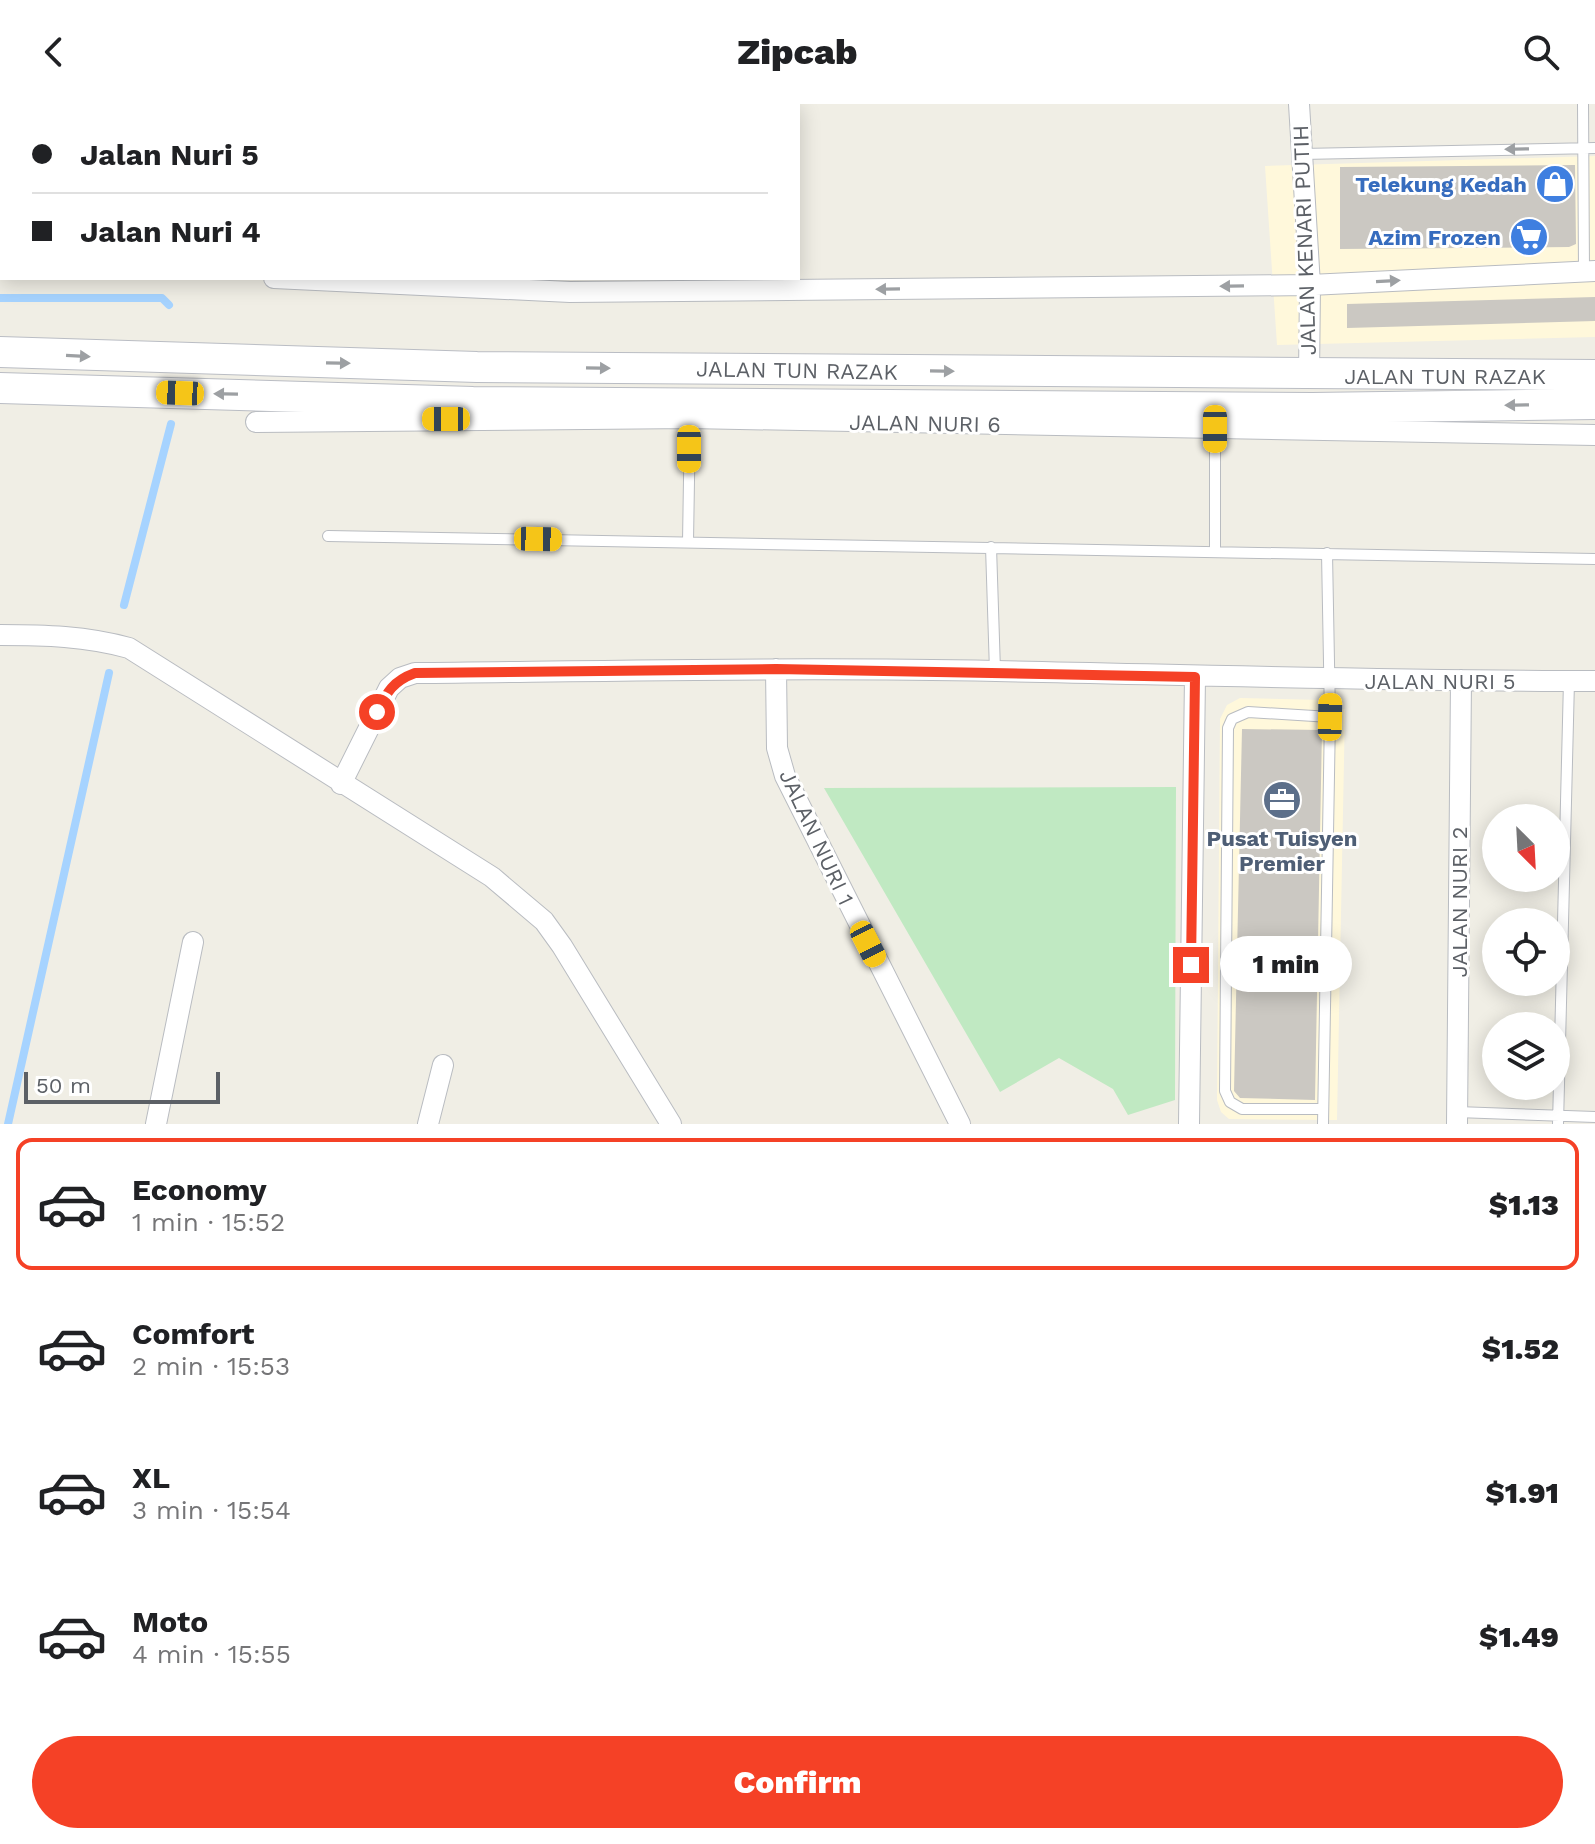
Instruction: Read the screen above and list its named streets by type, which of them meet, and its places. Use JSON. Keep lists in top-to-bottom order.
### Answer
{
  "streets": {
    "main road": ["JALAN TUN RAZAK"],
    "street": [
      "JALAN KENARI PUTIH",
      "JALAN NURI 6",
      "JALAN NURI 5",
      "JALAN NURI 1",
      "JALAN NURI 2"
    ]
  },
  "crossings": [
    ["JALAN KENARI PUTIH", "JALAN TUN RAZAK"],
    ["JALAN TUN RAZAK", "JALAN NURI 6"],
    ["JALAN NURI 5", "JALAN NURI 1"],
    ["JALAN NURI 5", "JALAN NURI 2"]
  ],
  "places": {
    "shop": ["Telekung Kedah"],
    "supermarket": ["Azim Frozen"],
    "office": ["Pusat Tuisyen Premier"]
  },
  "scale_bar": "50 m",
  "north": "bottom right",
  "page": {
    "header": "Zipcab",
    "banner": ["Jalan Nuri 5", "Jalan Nuri 4"],
    "bubble": "1 min",
    "scale": "50 m",
    "list": [
      {
        "name": "Economy",
        "note": "1 min · 15:52",
        "value": "$1.13"
      },
      {
        "name": "Comfort",
        "note": "2 min · 15:53",
        "value": "$1.52"
      },
      {
        "name": "XL",
        "note": "3 min · 15:54",
        "value": "$1.91"
      },
      {
        "name": "Moto",
        "note": "4 min · 15:55",
        "value": "$1.49"
      }
    ],
    "buttons": "Confirm"
  }
}
